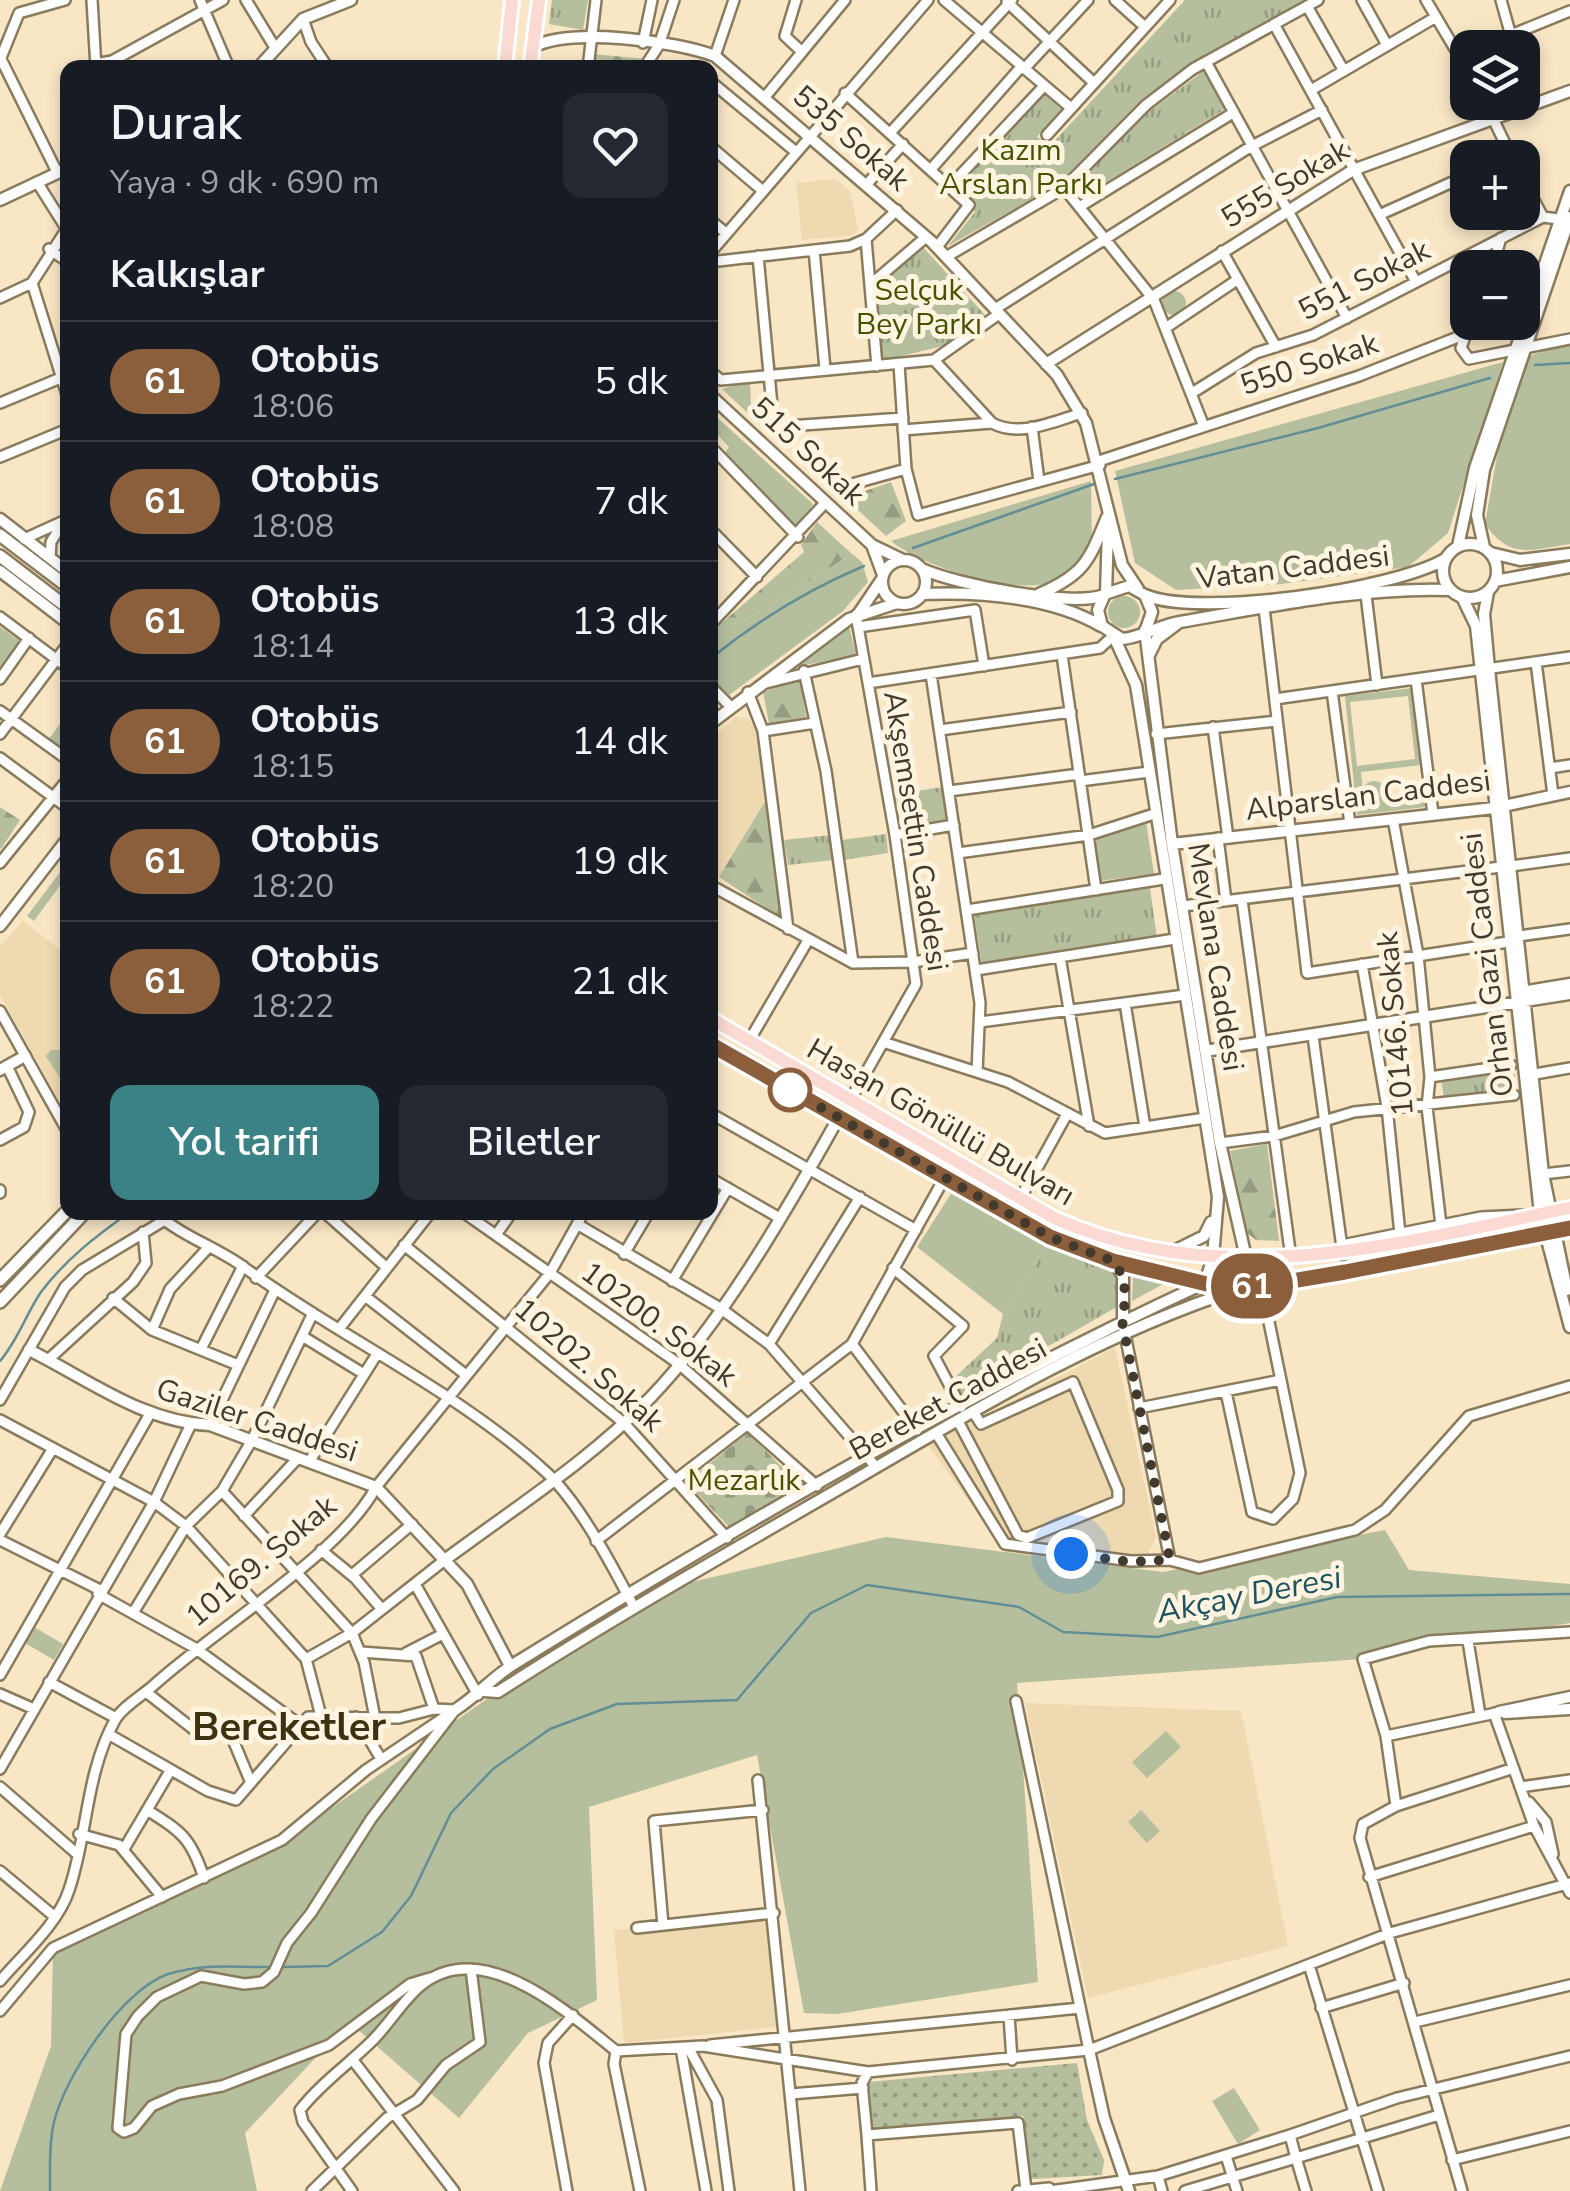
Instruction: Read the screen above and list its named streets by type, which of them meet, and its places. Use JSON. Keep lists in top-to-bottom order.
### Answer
{
  "streets": {
    "main road": ["Hasan Gönüllü Bulvarı"],
    "street": [
      "535 Sokak",
      "555 Sokak",
      "551 Sokak",
      "550 Sokak",
      "515 Sokak",
      "Vatan Caddesi",
      "Alparslan Caddesi",
      "Akşemsettin Caddesi",
      "Mevlana Caddesi",
      "Orhan Gazi Caddesi",
      "10146. Sokak",
      "10200. Sokak",
      "10202. Sokak",
      "Bereket Caddesi",
      "Gaziler Caddesi",
      "10169. Sokak"
    ]
  },
  "crossings": [
    ["535 Sokak", "555 Sokak"],
    ["535 Sokak", "550 Sokak"],
    ["535 Sokak", "Vatan Caddesi"],
    ["535 Sokak", "Mevlana Caddesi"],
    ["515 Sokak", "Vatan Caddesi"],
    ["Vatan Caddesi", "Mevlana Caddesi"],
    ["Vatan Caddesi", "Orhan Gazi Caddesi"],
    ["Alparslan Caddesi", "Mevlana Caddesi"],
    ["Alparslan Caddesi", "Orhan Gazi Caddesi"],
    ["Alparslan Caddesi", "10146. Sokak"],
    ["Akşemsettin Caddesi", "Hasan Gönüllü Bulvarı"],
    ["Mevlana Caddesi", "Hasan Gönüllü Bulvarı"],
    ["Mevlana Caddesi", "Bereket Caddesi"],
    ["Orhan Gazi Caddesi", "Hasan Gönüllü Bulvarı"],
    ["Hasan Gönüllü Bulvarı", "Bereket Caddesi"],
    ["10200. Sokak", "Bereket Caddesi"],
    ["10200. Sokak", "10169. Sokak"],
    ["10202. Sokak", "Bereket Caddesi"],
    ["10202. Sokak", "10169. Sokak"],
    ["Bereket Caddesi", "Gaziler Caddesi"],
    ["Gaziler Caddesi", "10169. Sokak"]
  ],
  "districts": ["Bereketler"],
  "water": ["Akçay Deresi"],
  "parks": ["Kazım Arslan Parkı", "Selçuk Bey Parkı", "Mezarlık"],
  "lines": ["bus line 61"],
  "page": {
    "on_map": "61",
    "map_buttons": ["+", "−"],
    "heading": [
      ["Durak", "Yaya · 9 dk · 690 m"],
      "Kalkışlar"
    ],
    "list": [
      {
        "mark": "61",
        "name": "Otobüs",
        "note": "18:06",
        "value": "5 dk"
      },
      {
        "mark": "61",
        "name": "Otobüs",
        "note": "18:08",
        "value": "7 dk"
      },
      {
        "mark": "61",
        "name": "Otobüs",
        "note": "18:14",
        "value": "13 dk"
      },
      {
        "mark": "61",
        "name": "Otobüs",
        "note": "18:15",
        "value": "14 dk"
      },
      {
        "mark": "61",
        "name": "Otobüs",
        "note": "18:20",
        "value": "19 dk"
      },
      {
        "mark": "61",
        "name": "Otobüs",
        "note": "18:22",
        "value": "21 dk"
      }
    ],
    "buttons": ["Yol tarifi", "Biletler"]
  }
}
